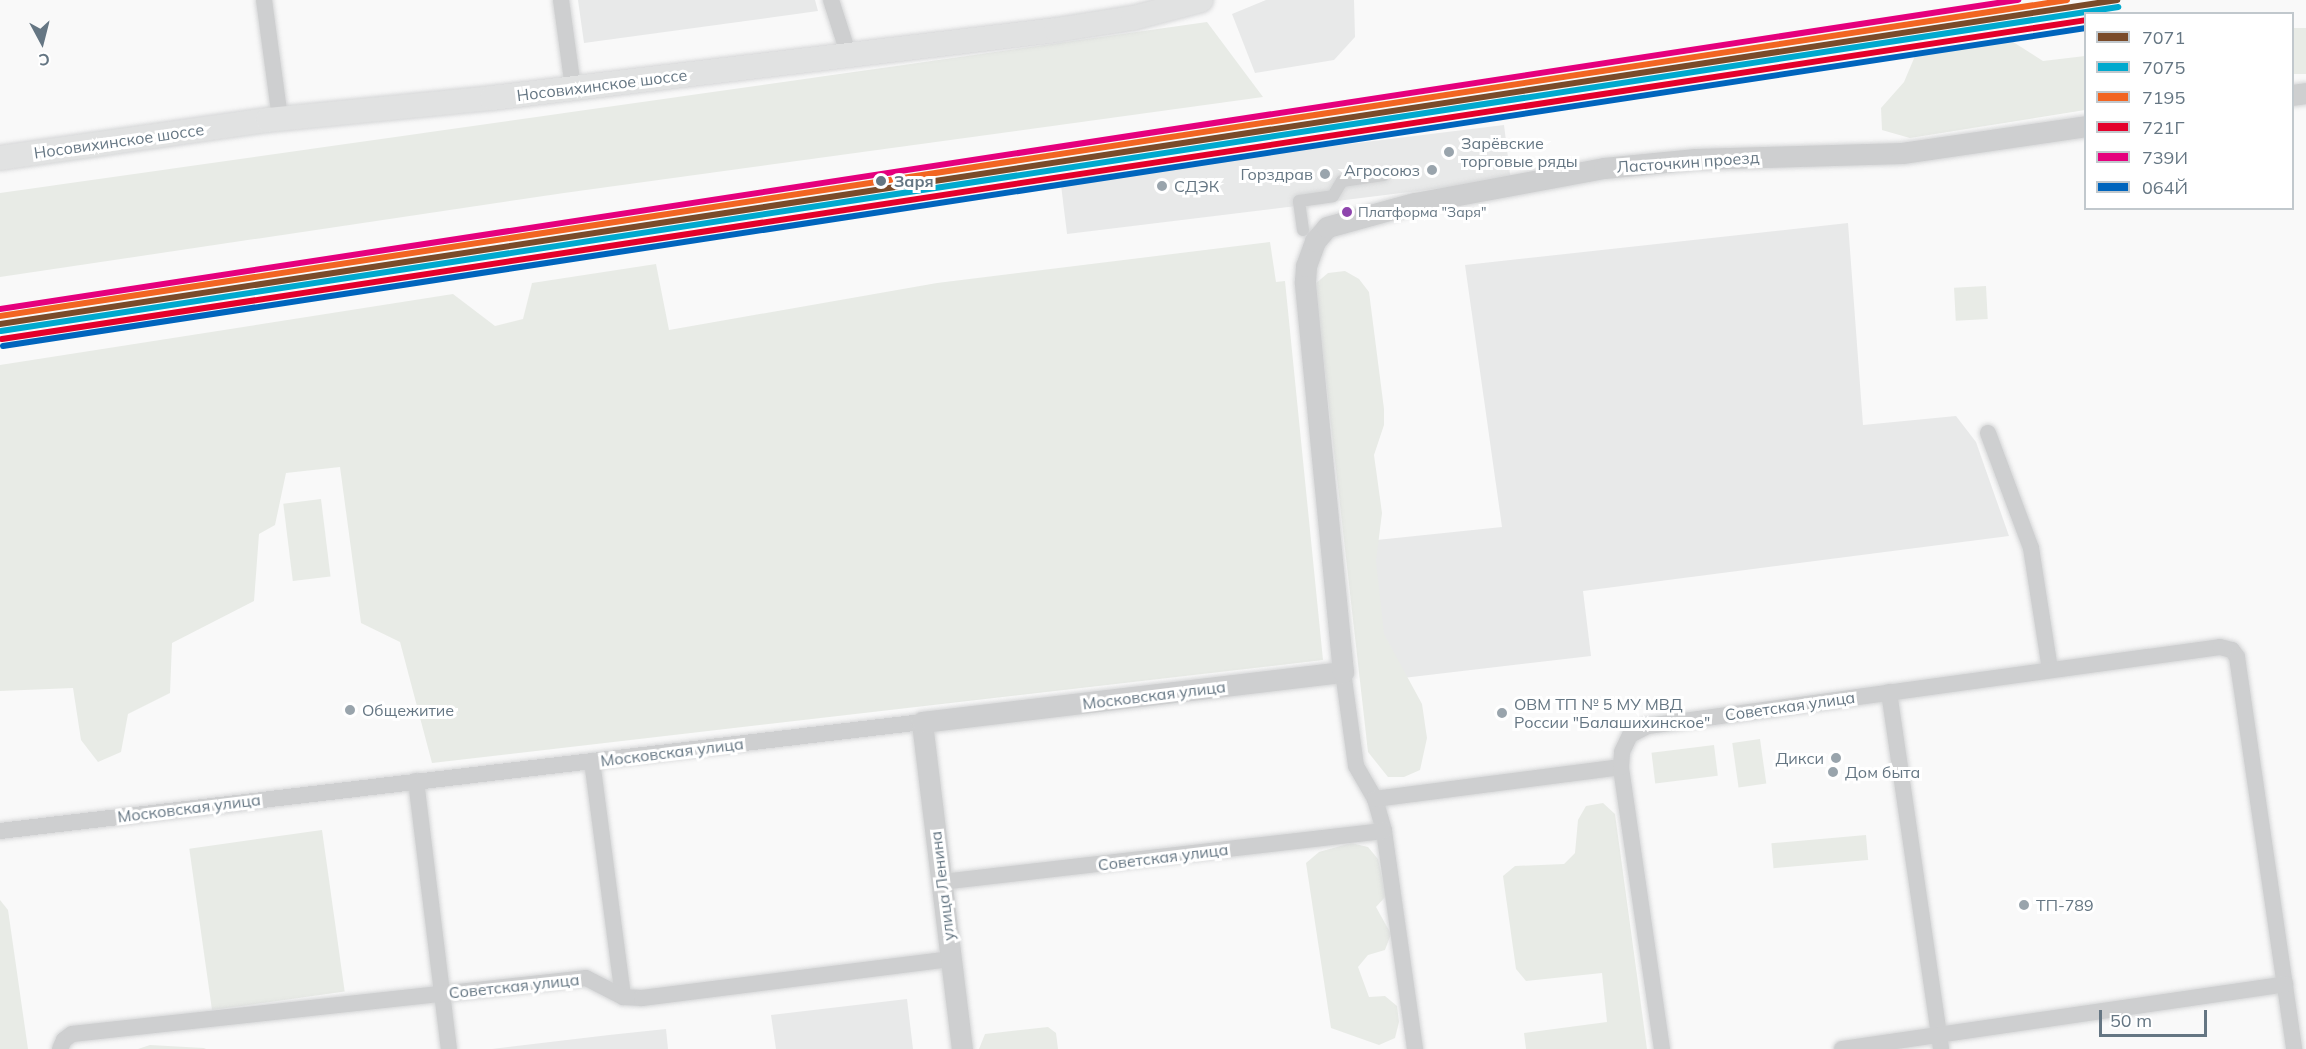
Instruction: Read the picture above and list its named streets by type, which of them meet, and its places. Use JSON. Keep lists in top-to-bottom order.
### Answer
{
  "streets": {
    "main road": ["Носовихинское шоссе"],
    "street": [
      "Ласточкин проезд",
      "Московская улица",
      "Советская улица",
      "улица Ленина"
    ]
  },
  "crossings": [
    ["Ласточкин проезд", "Московская улица"],
    ["Московская улица", "улица Ленина"],
    ["Советская улица", "улица Ленина"]
  ],
  "places": [
    "Зарёвские торговые ряды",
    "Агросоюз",
    "Горздрав",
    "Заря",
    "СДЭК",
    "Платформа \"Заря\"",
    "Общежитие",
    "ОВМ ТП № 5 МУ МВД России \"Балашихинское\"",
    "Дикси",
    "Дом быта",
    "ТП-789"
  ],
  "lines": [
    "transit line 7071",
    "transit line 7195",
    "transit line 739И",
    "transit line 7075",
    "transit line 721Г",
    "transit line 064Й"
  ],
  "legend": [
    "7071",
    "7075",
    "7195",
    "721Г",
    "739И",
    "064Й"
  ],
  "scale_bar": "50 m",
  "north": "bottom"
}
